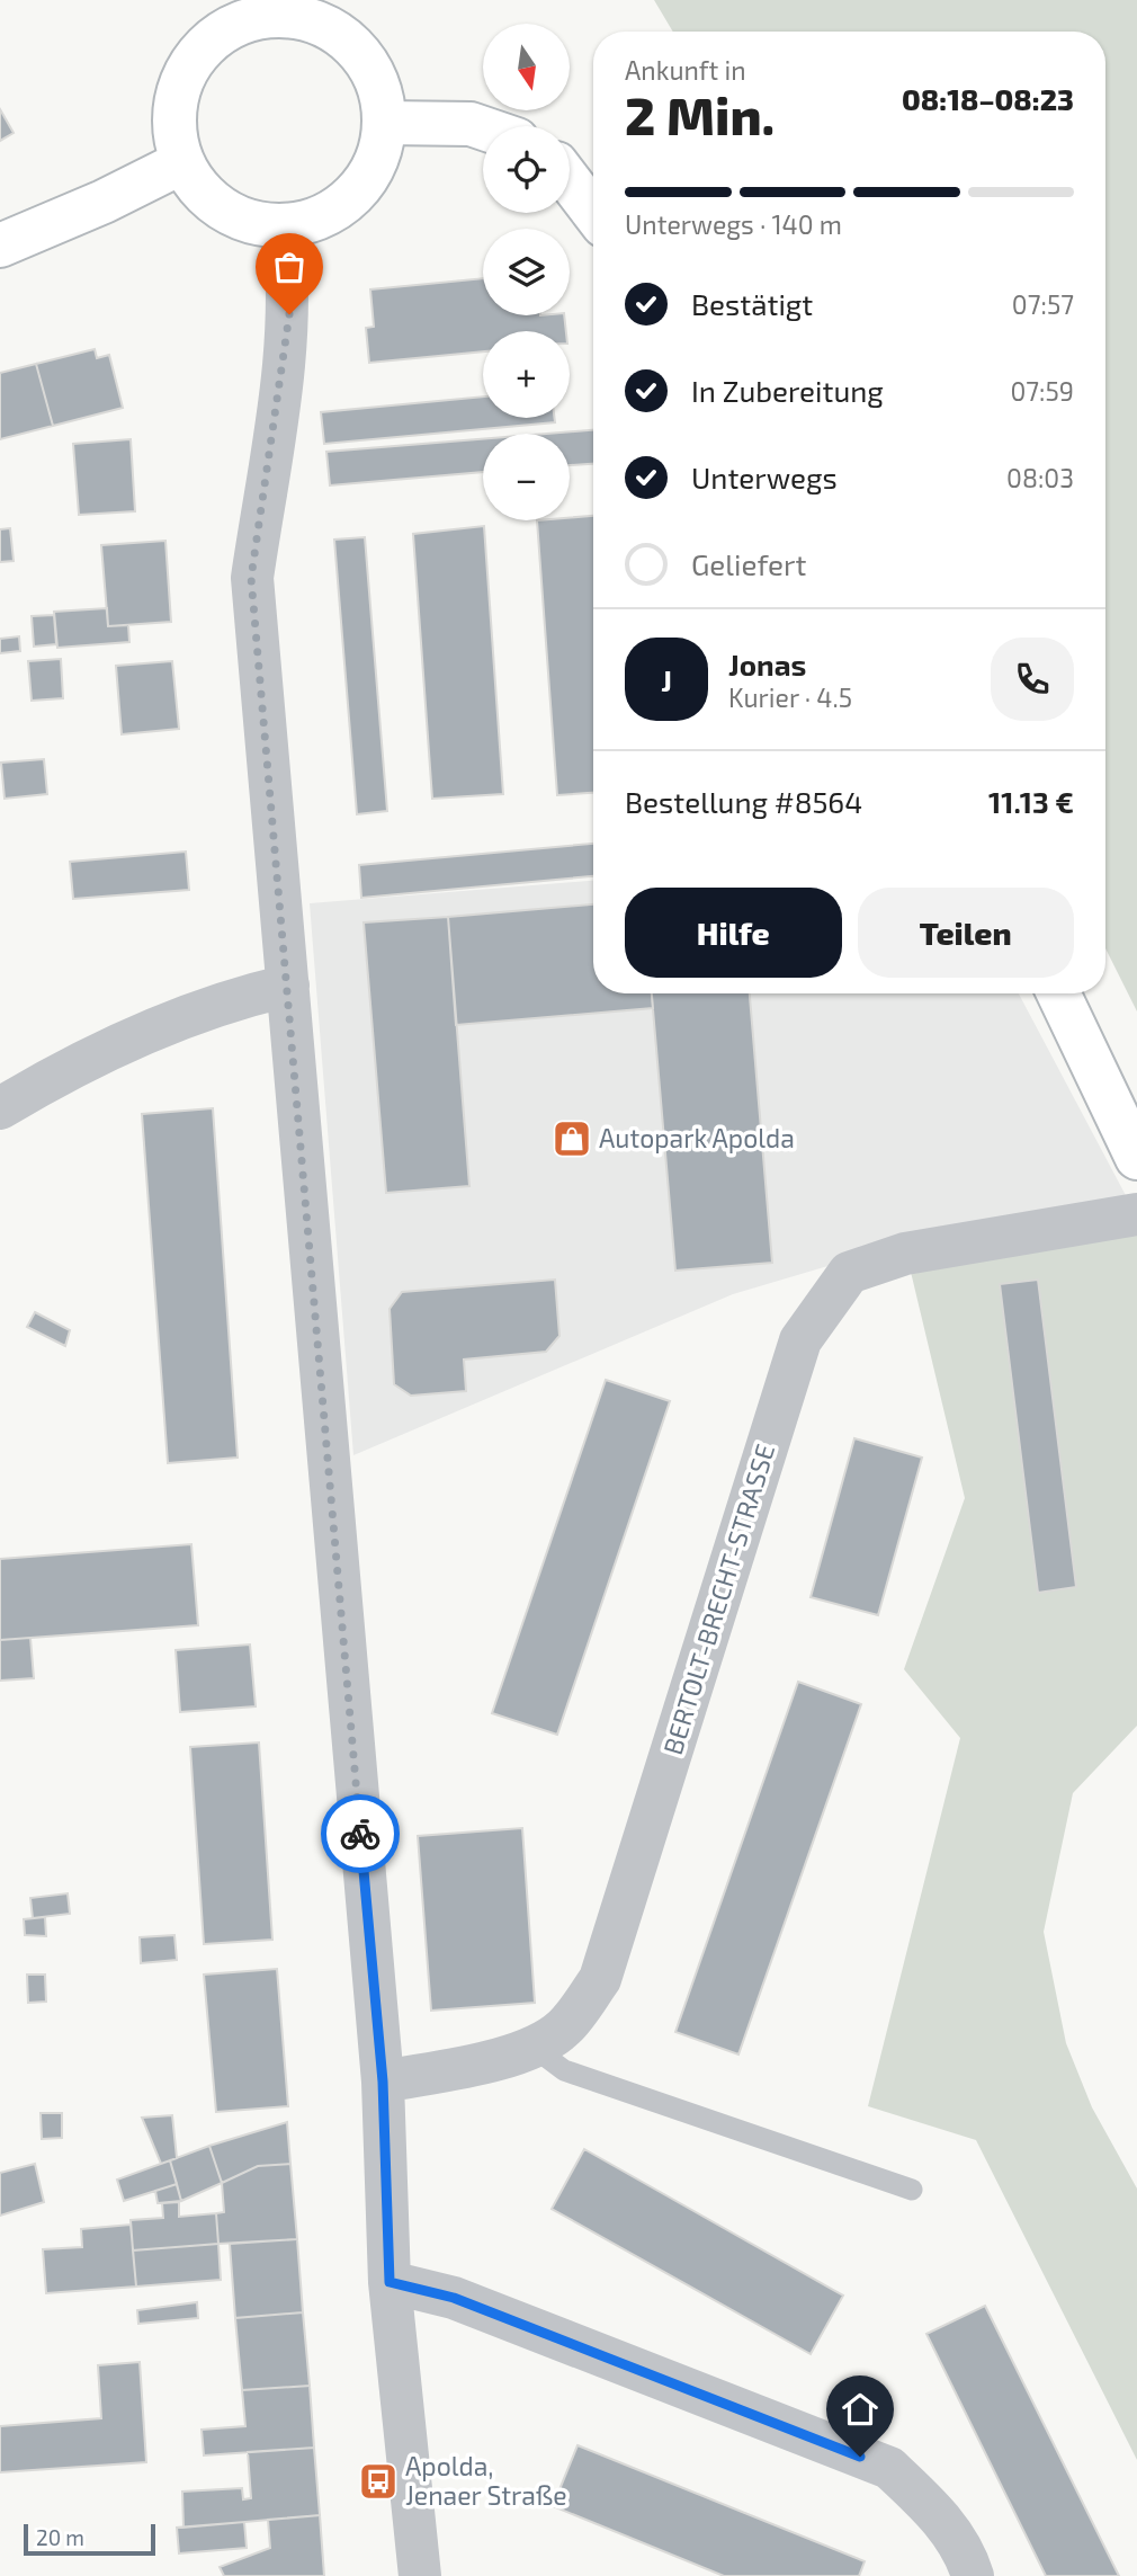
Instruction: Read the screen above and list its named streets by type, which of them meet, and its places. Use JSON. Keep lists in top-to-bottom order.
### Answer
{
  "streets": {
    "street": ["BERTOLT-BRECHT-STRASSE"]
  },
  "places": {
    "shop": ["Autopark Apolda"],
    "bus stop": ["Apolda, Jenaer Straße"]
  },
  "scale_bar": "20 m",
  "north": "bottom",
  "page": {
    "map_buttons": ["+", "−"],
    "heading": ["2 Min.", "Ankunft in", "08:18–08:23"],
    "panel": [
      "Jonas",
      "Kurier · 4.5",
      "Bestellung #8564",
      "11.13 €"
    ],
    "bar": "Unterwegs · 140 m",
    "list": [
      ["Bestätigt", "07:57"],
      ["In Zubereitung", "07:59"],
      ["Unterwegs", "08:03"],
      "Geliefert"
    ],
    "round": "J",
    "buttons": ["Hilfe", "Teilen"],
    "scale": "20 m"
  }
}
